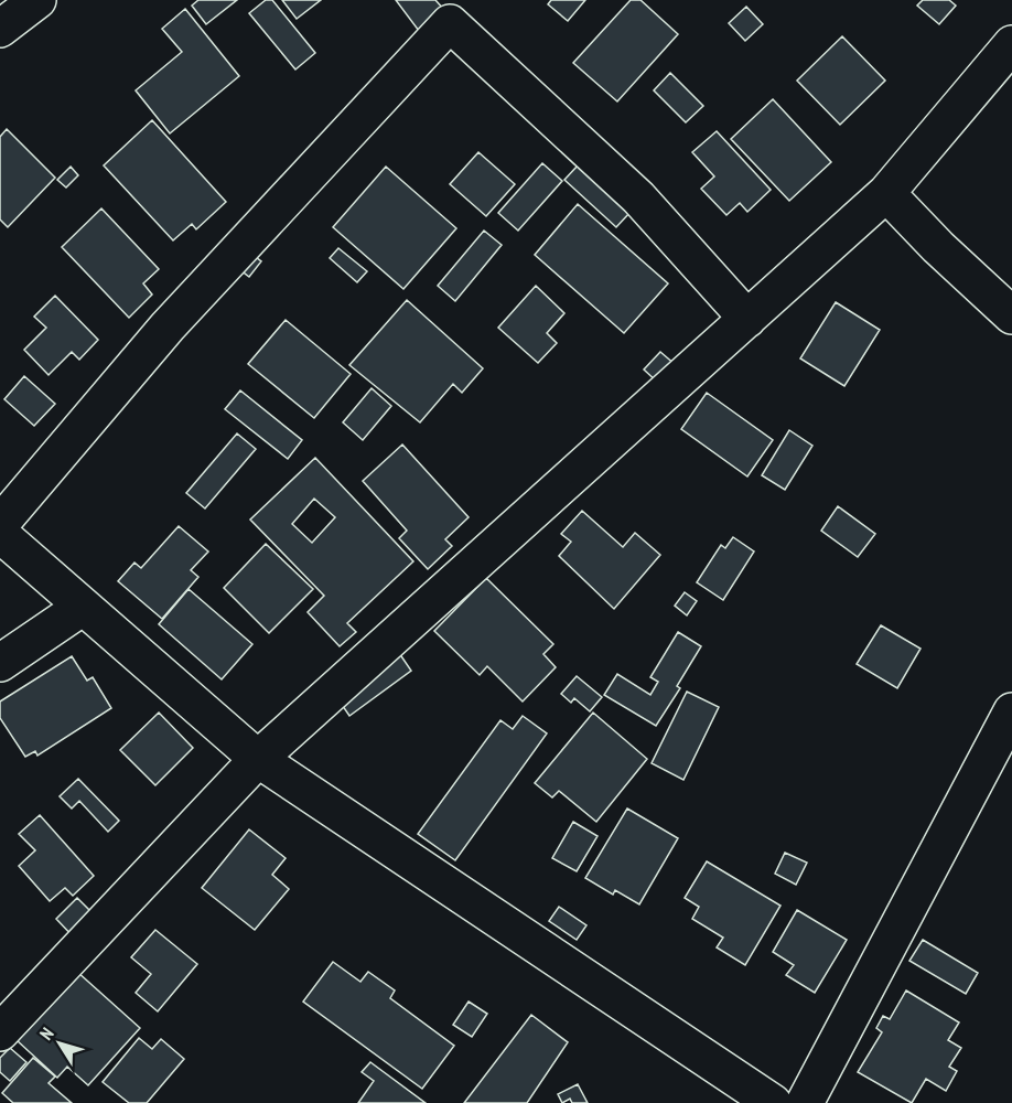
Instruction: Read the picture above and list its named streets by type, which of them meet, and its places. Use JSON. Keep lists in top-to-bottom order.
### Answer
{
  "north": "top left"
}
